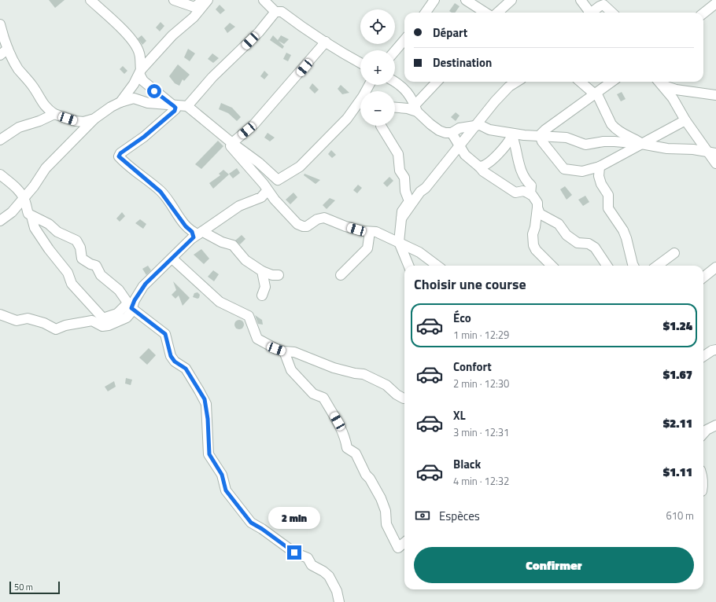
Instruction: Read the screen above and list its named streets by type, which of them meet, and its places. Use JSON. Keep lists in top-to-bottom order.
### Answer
{
  "scale_bar": "50 m",
  "page": {
    "map_buttons": ["+", "−"],
    "banner": ["Départ", "Destination"],
    "heading": "Choisir une course",
    "list": [
      {
        "name": "Éco",
        "note": "1 min · 12:29",
        "value": "$1.24"
      },
      {
        "name": "Confort",
        "note": "2 min · 12:30",
        "value": "$1.67"
      },
      {
        "name": "XL",
        "note": "3 min · 12:31",
        "value": "$2.11"
      },
      {
        "name": "Black",
        "note": "4 min · 12:32",
        "value": "$1.11"
      }
    ],
    "pay": ["Espèces", "610 m"],
    "bubble": "2 min",
    "buttons": "Confirmer",
    "scale": "50 m"
  }
}
